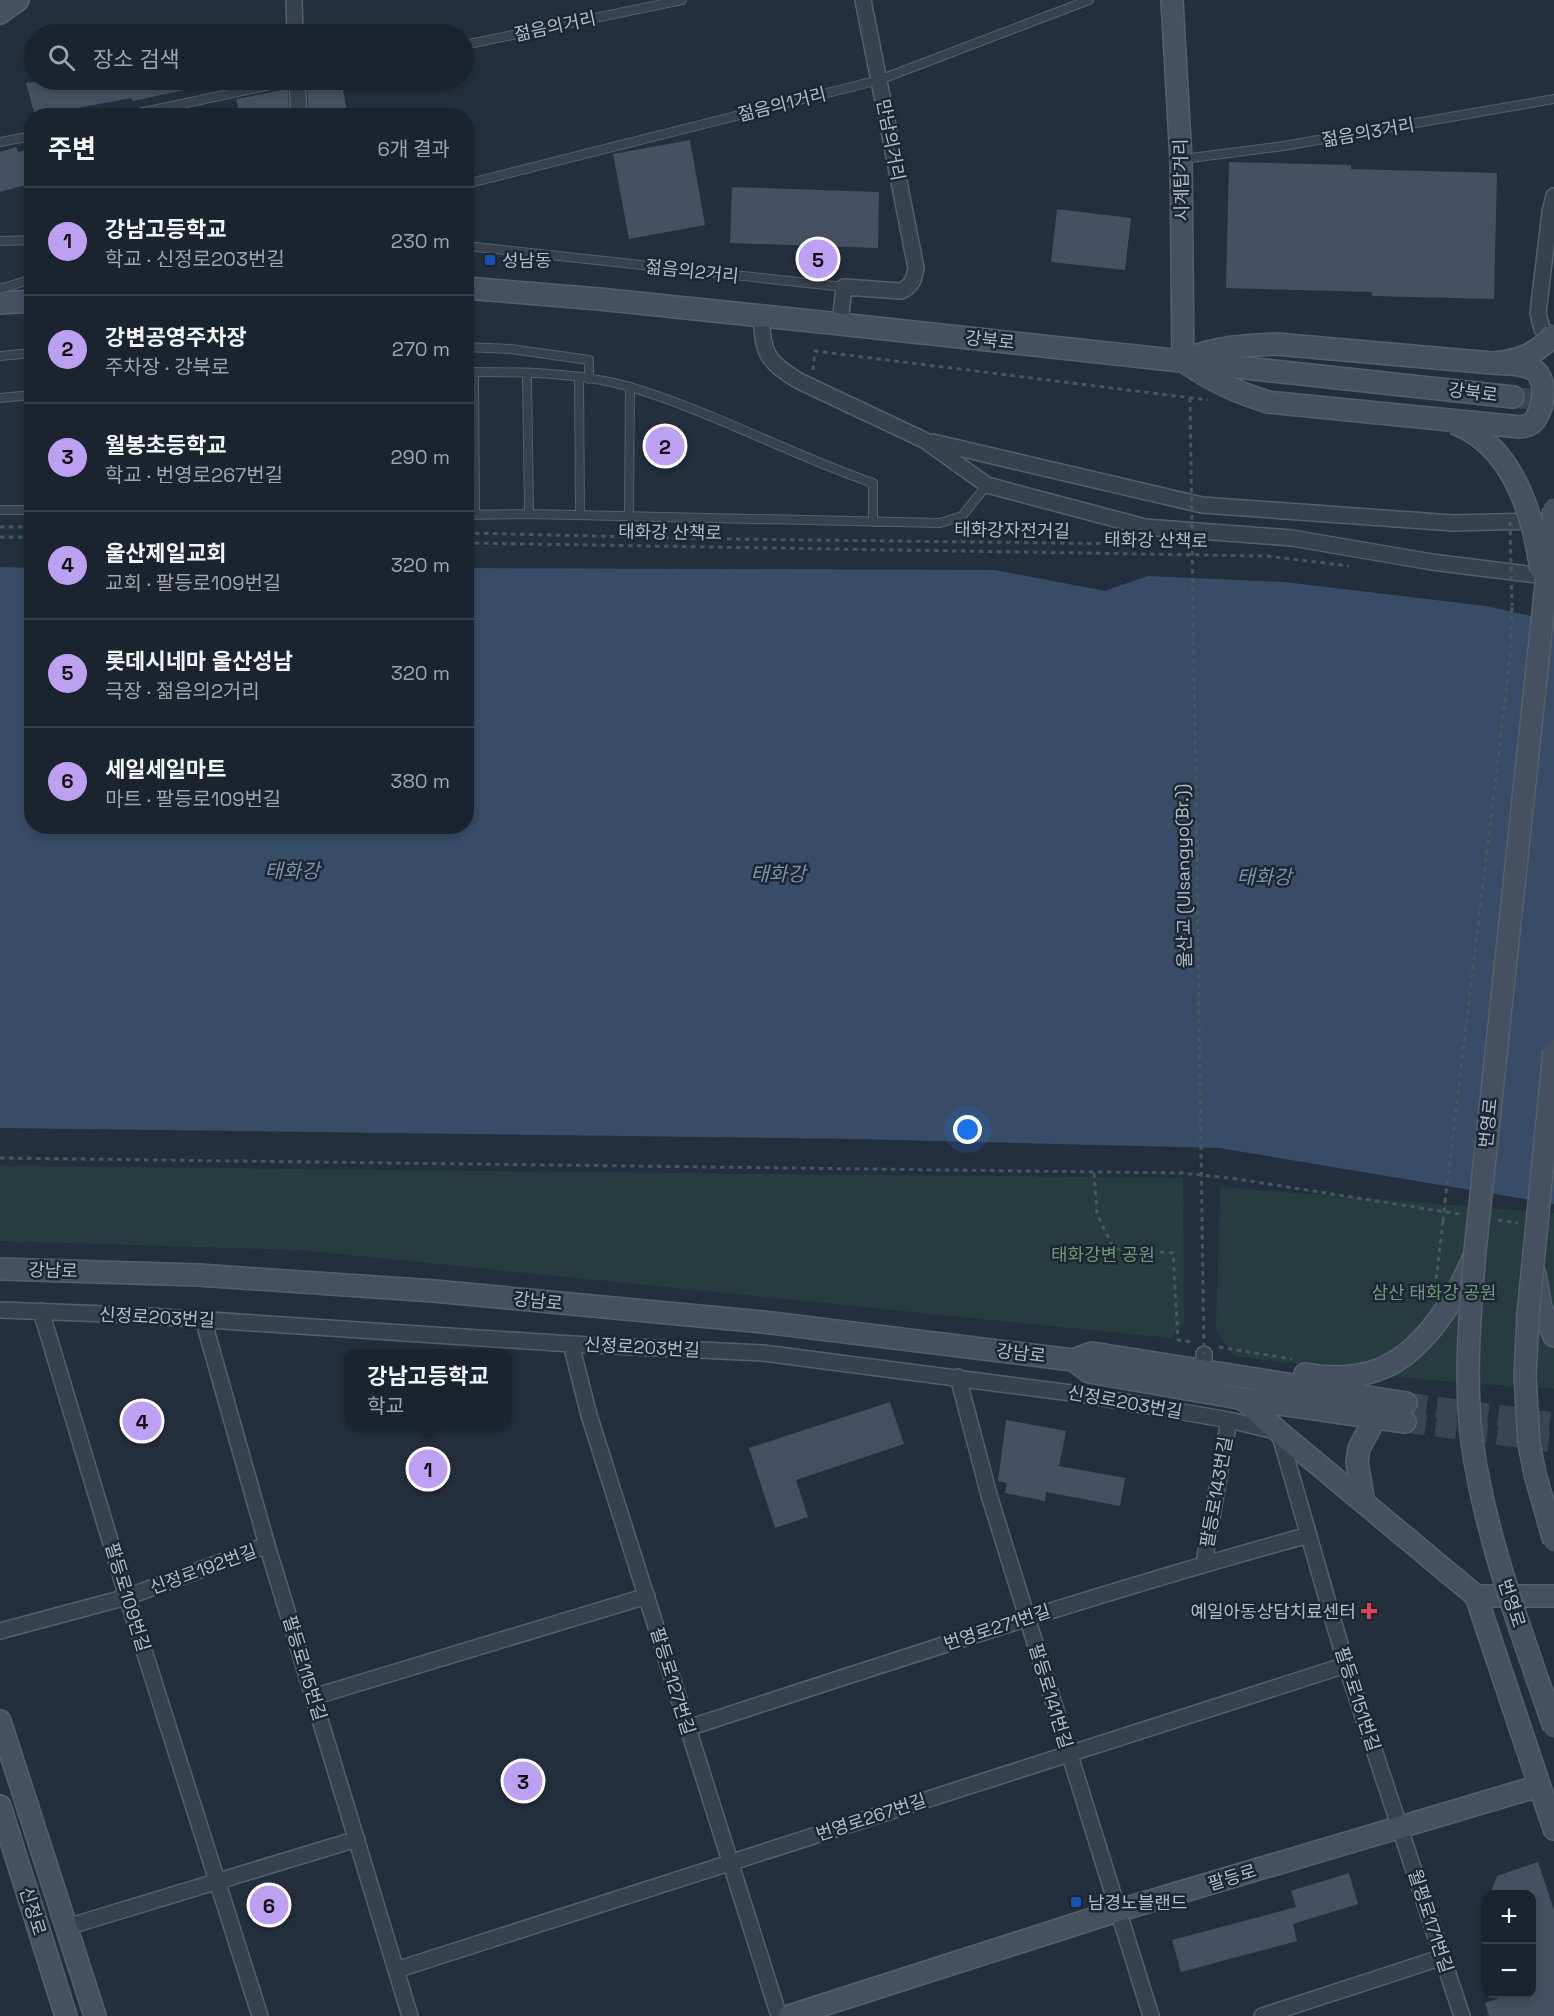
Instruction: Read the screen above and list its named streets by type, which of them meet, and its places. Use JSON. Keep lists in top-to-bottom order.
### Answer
{
  "streets": {
    "main road": [
      "시계탑거리",
      "강북로",
      "번영로",
      "강남로",
      "팔등로",
      "신정로"
    ],
    "street": [
      "만남의거리",
      "젊음의2거리",
      "신정로203번길",
      "팔등로143번길",
      "신정로192번길",
      "팔등로109번길",
      "번영로271번길",
      "팔등로115번길",
      "팔등로127번길",
      "팔등로141번길",
      "팔등로151번길",
      "번영로267번길",
      "월평로171번길"
    ],
    "lane": ["젊음의거리", "젊음의1거리", "젊음의3거리"],
    "path": ["태화강자전거길", "태화강 산책로", "울산교 (Ulsangyo(Br.))"]
  },
  "crossings": [
    ["젊음의1거리", "만남의거리"],
    ["젊음의3거리", "시계탑거리"],
    ["만남의거리", "젊음의2거리"],
    ["시계탑거리", "강북로"],
    ["울산교 (Ulsangyo(Br.))", "강남로"],
    ["신정로203번길", "팔등로143번길"],
    ["신정로203번길", "팔등로109번길"],
    ["신정로203번길", "팔등로115번길"],
    ["신정로203번길", "팔등로127번길"],
    ["신정로203번길", "팔등로141번길"],
    ["신정로203번길", "팔등로151번길"],
    ["팔등로143번길", "번영로271번길"],
    ["신정로192번길", "팔등로109번길"],
    ["신정로192번길", "팔등로115번길"],
    ["팔등로109번길", "신정로"],
    ["번영로271번길", "팔등로127번길"],
    ["번영로271번길", "팔등로141번길"],
    ["번영로271번길", "팔등로151번길"],
    ["팔등로115번길", "번영로267번길"],
    ["팔등로127번길", "번영로267번길"],
    ["팔등로141번길", "번영로267번길"],
    ["팔등로141번길", "팔등로"],
    ["팔등로151번길", "번영로267번길"],
    ["팔등로151번길", "팔등로"],
    ["팔등로151번길", "월평로171번길"],
    ["팔등로", "월평로171번길"]
  ],
  "water": ["태화강"],
  "parks": ["태화강변 공원", "삼산 태화강 공원"],
  "places": {
    "transit": ["성남동", "남경노블랜드"],
    "health": ["예일아동상담치료센터"]
  },
  "page": {
    "search": "장소 검색",
    "heading": ["주변", "6개 결과"],
    "list": [
      {
        "mark": "1",
        "name": "강남고등학교",
        "note": "학교 · 신정로203번길",
        "value": "230 m"
      },
      {
        "mark": "2",
        "name": "강변공영주차장",
        "note": "주차장 · 강북로",
        "value": "270 m"
      },
      {
        "mark": "3",
        "name": "월봉초등학교",
        "note": "학교 · 번영로267번길",
        "value": "290 m"
      },
      {
        "mark": "4",
        "name": "울산제일교회",
        "note": "교회 · 팔등로109번길",
        "value": "320 m"
      },
      {
        "mark": "5",
        "name": "롯데시네마 울산성남",
        "note": "극장 · 젊음의2거리",
        "value": "320 m"
      },
      {
        "mark": "6",
        "name": "세일세일마트",
        "note": "마트 · 팔등로109번길",
        "value": "380 m"
      }
    ],
    "pins": [
      "5",
      "2",
      "4",
      "1",
      "3",
      "6"
    ],
    "popup": ["강남고등학교", "학교"],
    "map_buttons": ["+", "−"]
  }
}
